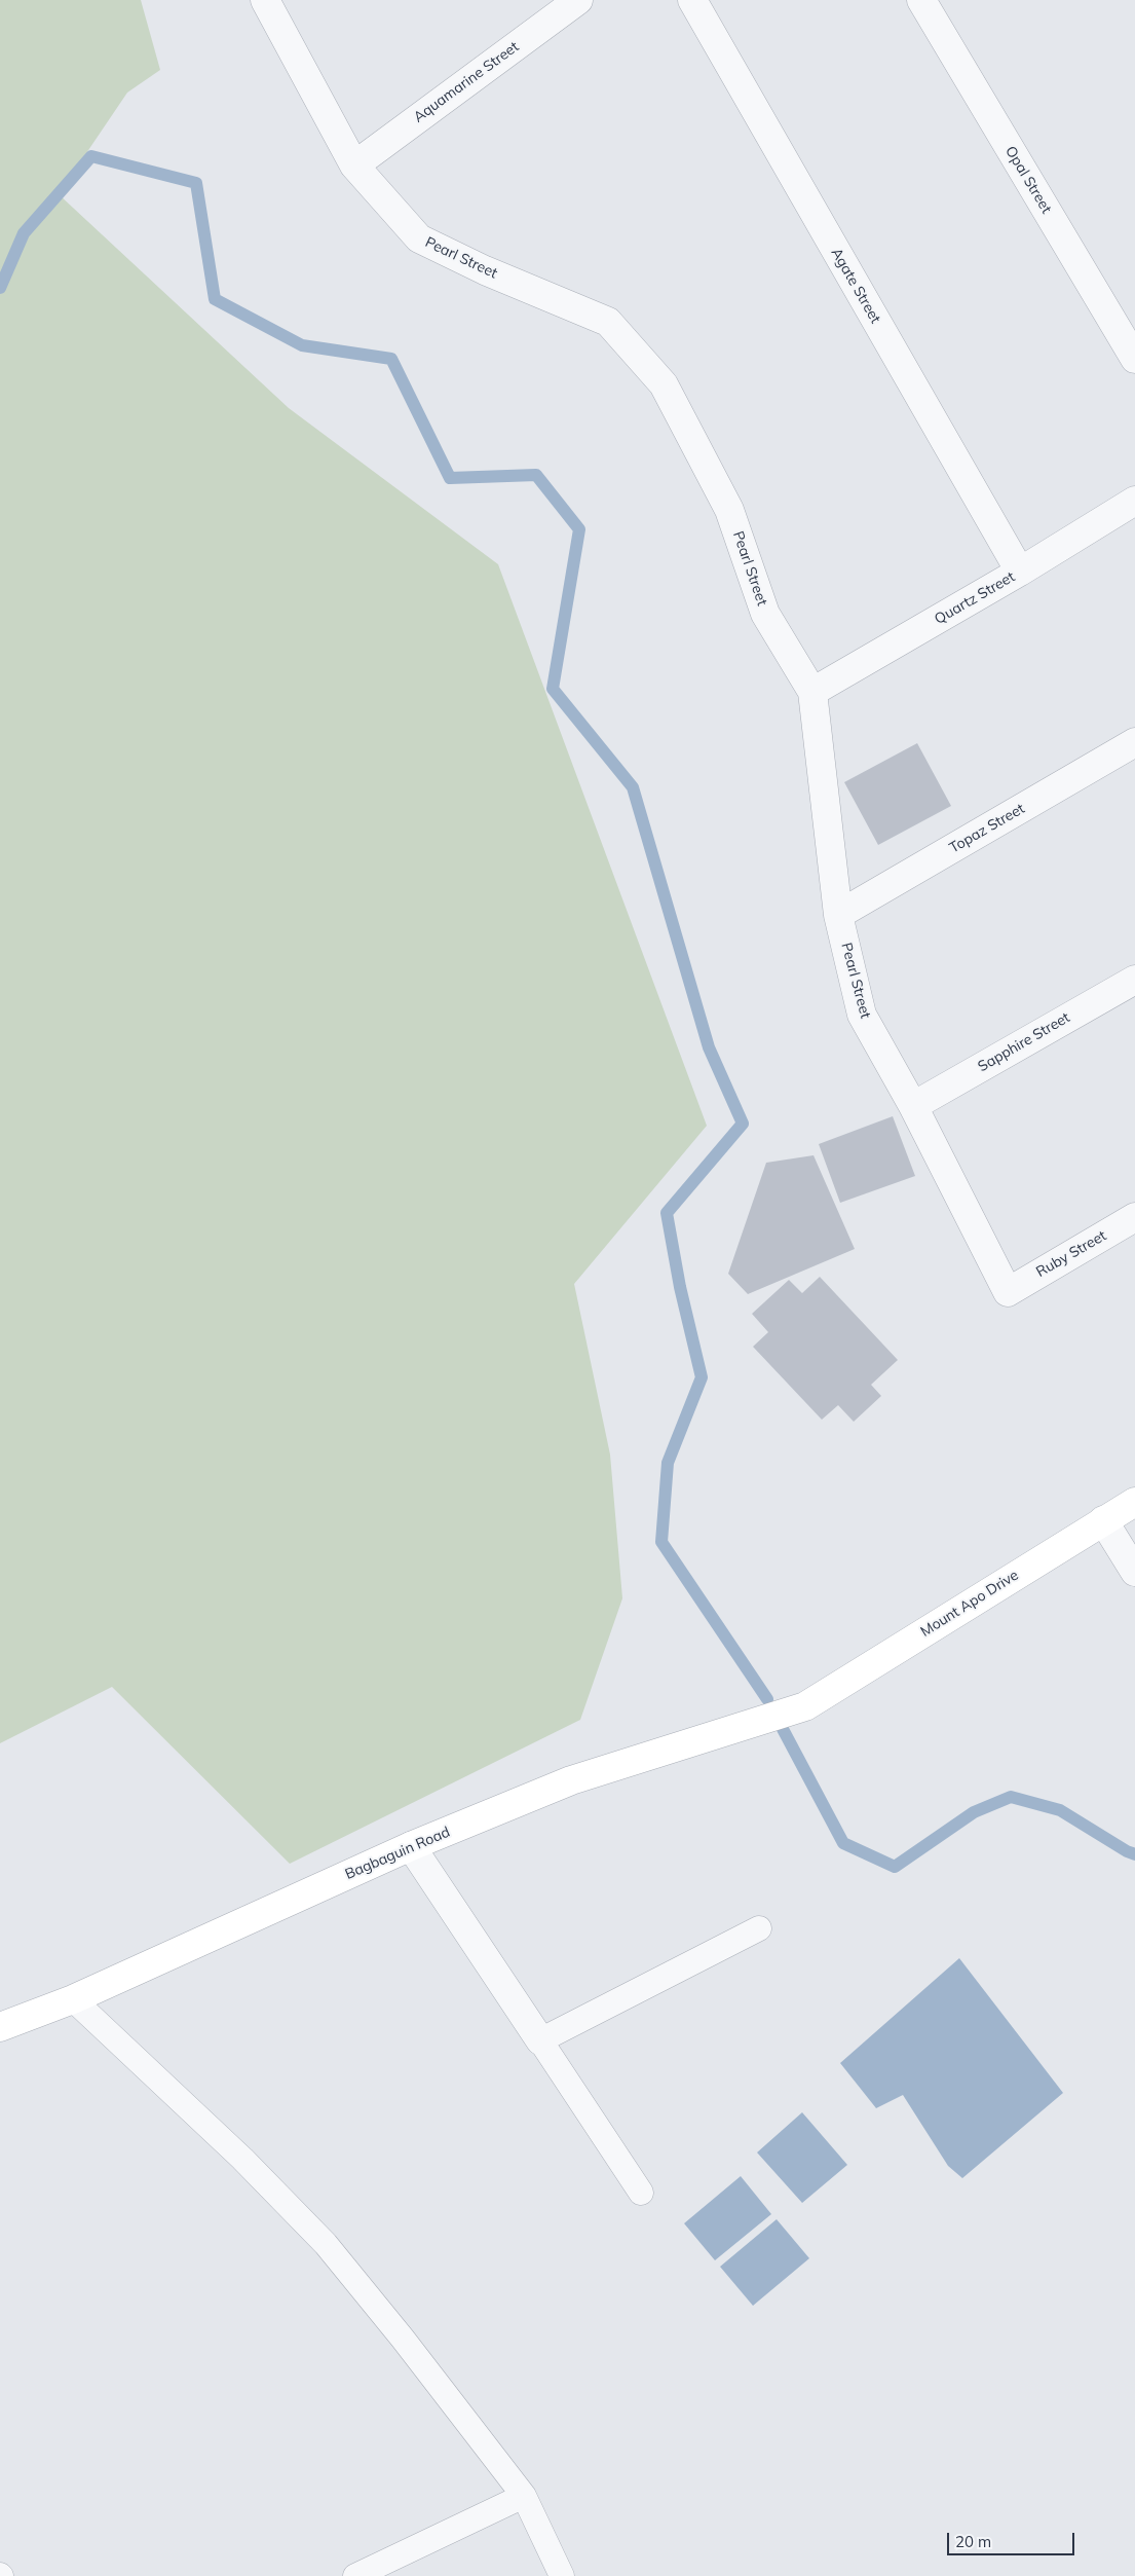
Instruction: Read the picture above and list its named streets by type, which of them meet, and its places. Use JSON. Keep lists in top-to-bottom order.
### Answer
{
  "streets": {
    "street": [
      "Aquamarine Street",
      "Opal Street",
      "Pearl Street",
      "Agate Street",
      "Quartz Street",
      "Topaz Street",
      "Sapphire Street",
      "Ruby Street",
      "Mount Apo Drive",
      "Bagbaguin Road"
    ]
  },
  "crossings": [
    ["Aquamarine Street", "Pearl Street"],
    ["Pearl Street", "Quartz Street"],
    ["Pearl Street", "Topaz Street"],
    ["Pearl Street", "Sapphire Street"],
    ["Pearl Street", "Ruby Street"],
    ["Agate Street", "Quartz Street"],
    ["Mount Apo Drive", "Bagbaguin Road"]
  ],
  "scale_bar": "20 m"
}
